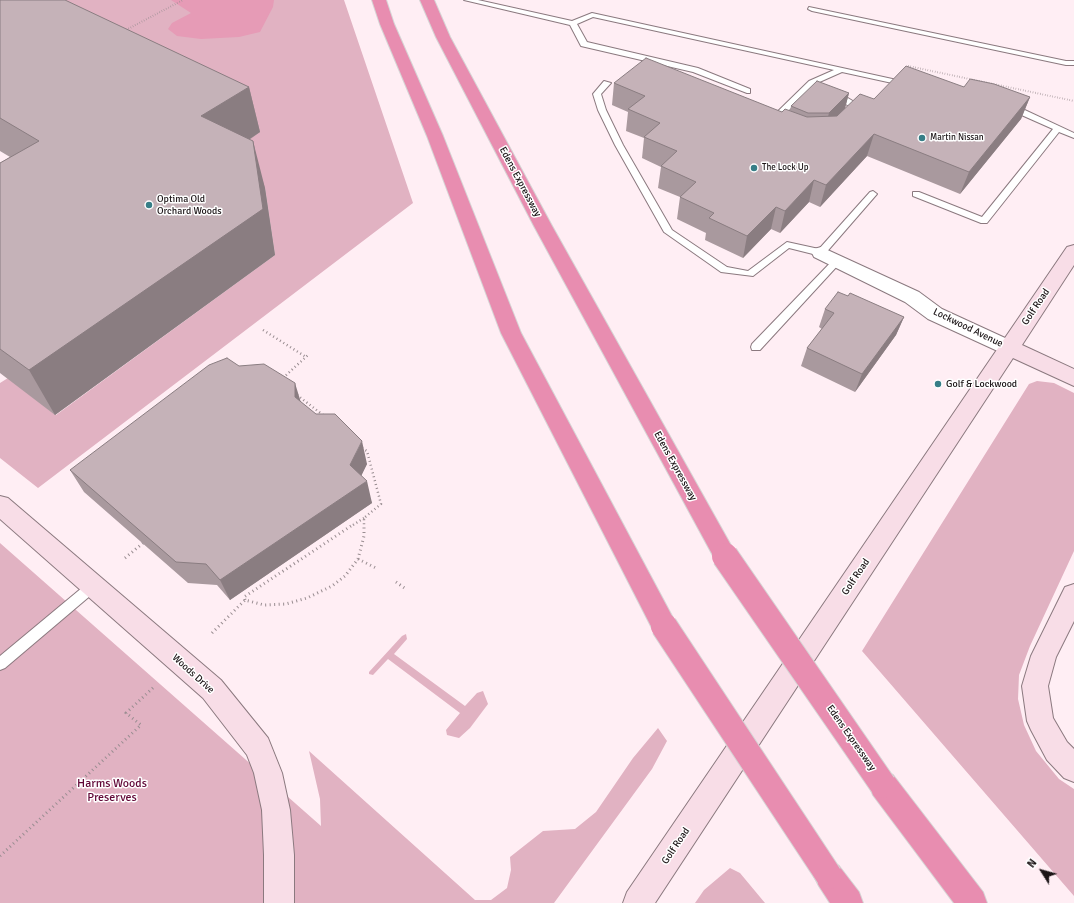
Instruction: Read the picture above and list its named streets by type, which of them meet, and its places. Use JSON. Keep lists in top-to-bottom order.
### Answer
{
  "streets": {
    "highway": ["Edens Expressway"],
    "main road": ["Golf Road", "Lockwood Avenue", "Woods Drive"]
  },
  "crossings": [
    ["Golf Road", "Lockwood Avenue"]
  ],
  "parks": ["Harms Woods Preserves"],
  "places": [
    "Martin Nissan",
    "The Lock Up",
    "Optima Old Orchard Woods",
    "Golf & Lockwood"
  ],
  "north": "top left"
}
